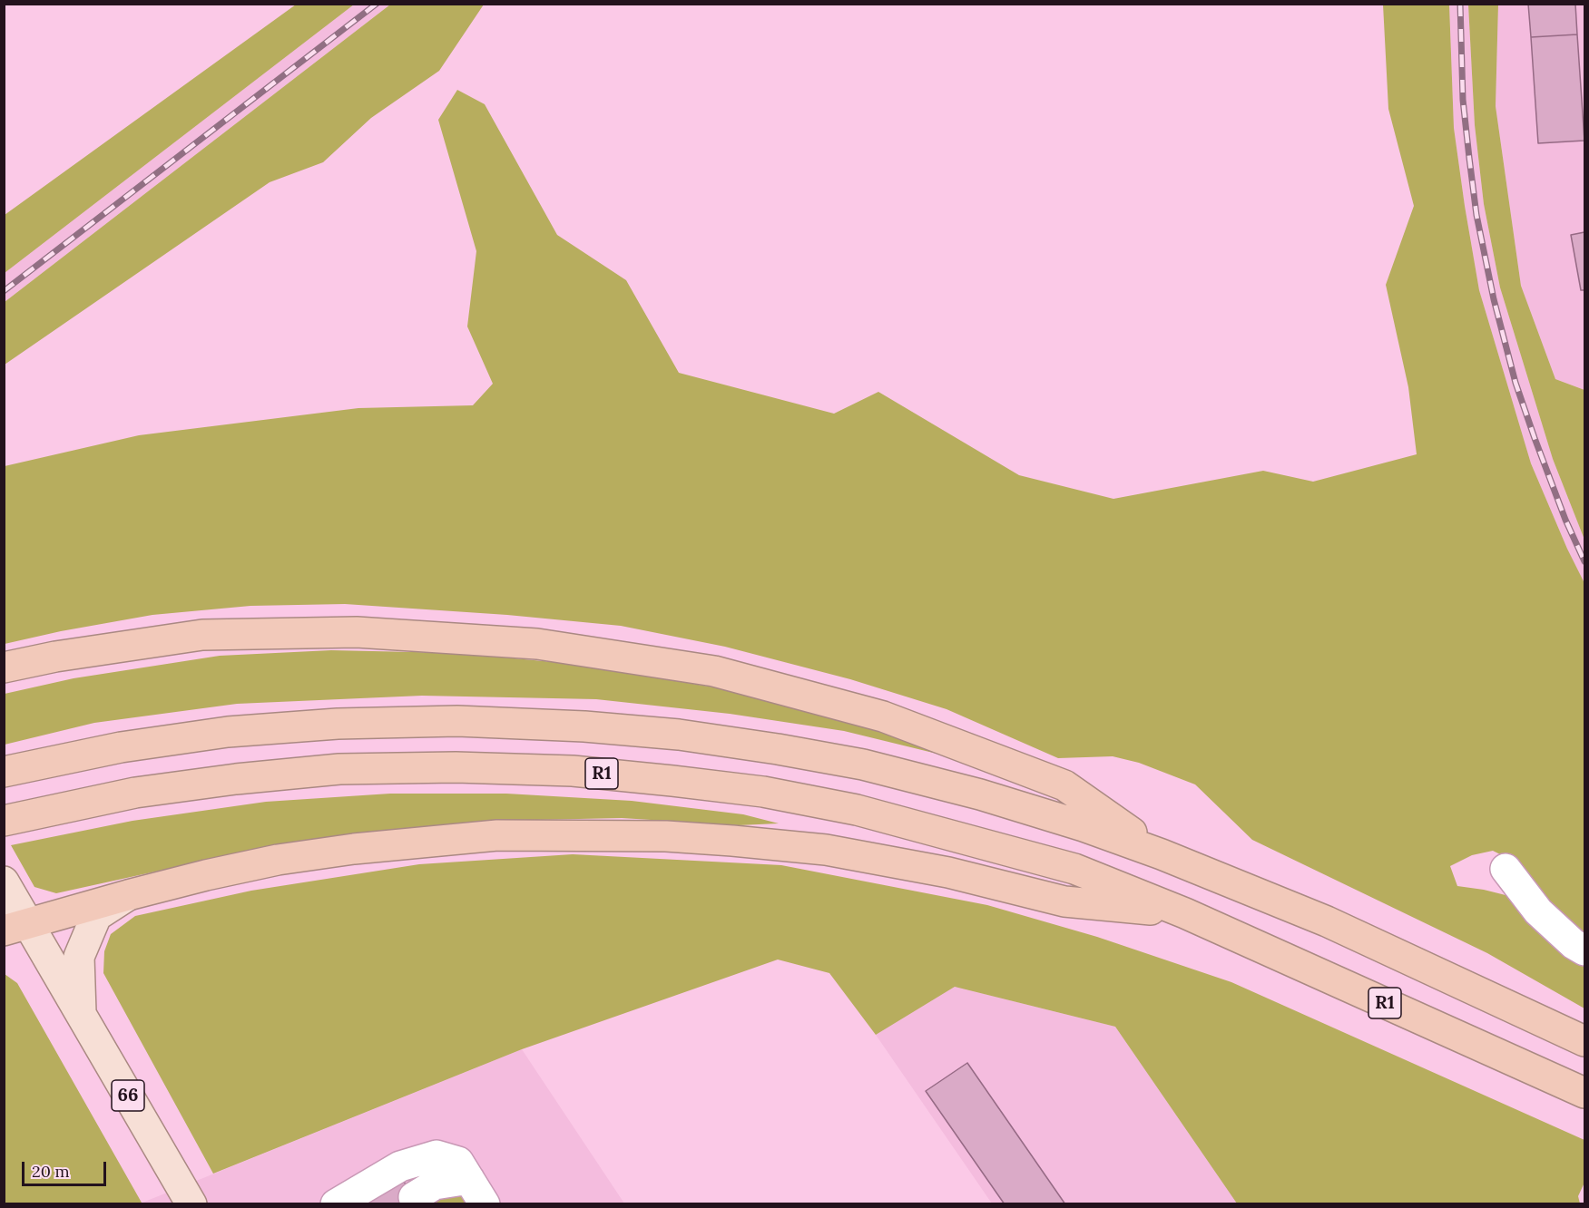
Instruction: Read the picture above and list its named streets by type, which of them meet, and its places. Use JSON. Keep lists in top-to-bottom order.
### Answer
{
  "streets": {
    "highway": ["R1"],
    "main road": ["66"]
  },
  "scale_bar": "20 m"
}
